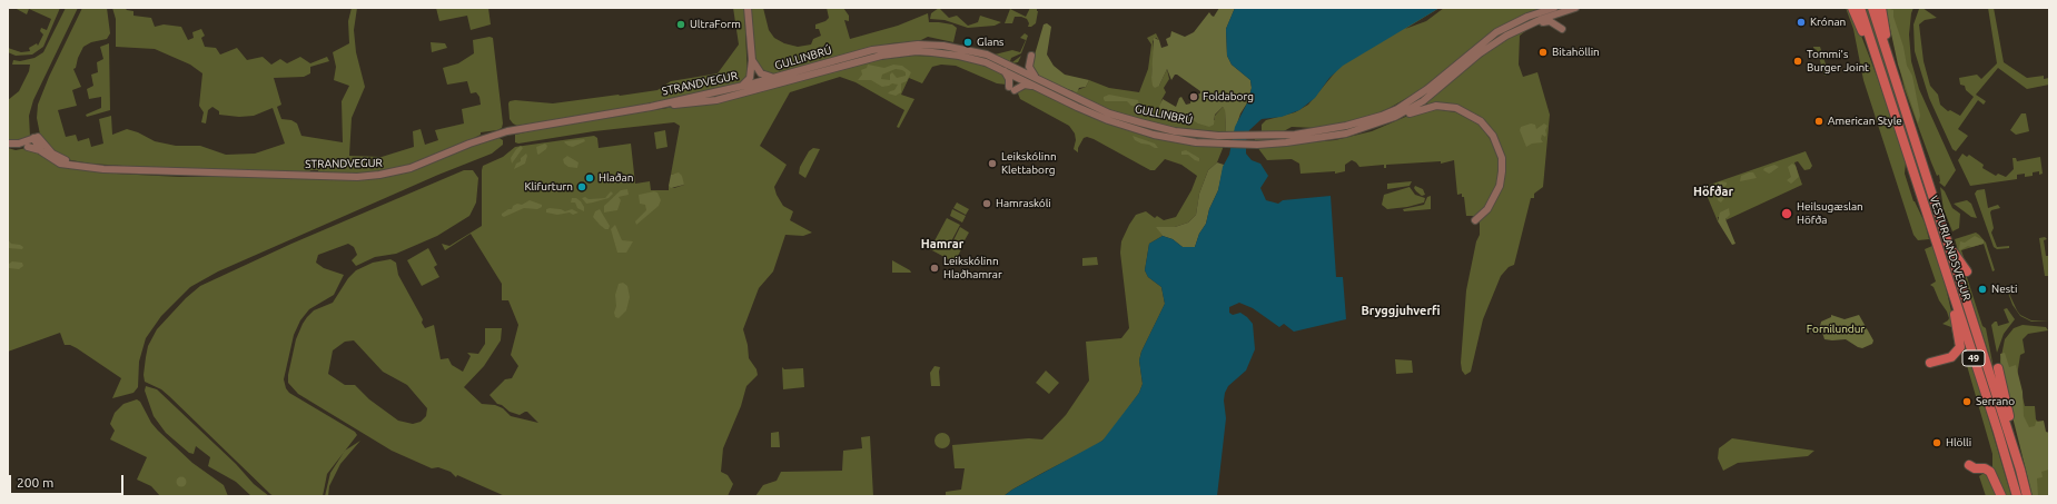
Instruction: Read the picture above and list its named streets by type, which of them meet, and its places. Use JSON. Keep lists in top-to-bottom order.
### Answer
{
  "streets": {
    "highway": ["VESTURLANDSVEGUR", "49"],
    "main road": ["GULLINBRÚ", "STRANDVEGUR"]
  },
  "crossings": [
    ["GULLINBRÚ", "STRANDVEGUR"]
  ],
  "districts": ["Höfðar", "Hamrar", "Bryggjuhverfi"],
  "parks": ["Fornilundur"],
  "places": [
    "Krónan",
    "UltraForm",
    "Glans",
    "Bitahöllin",
    "Tommi's Burger Joint",
    "Foldaborg",
    "American Style",
    "Leikskólinn Klettaborg",
    "Hlaðan",
    "Klifurturn",
    "Hamraskóli",
    "Heilsugæslan Höfða",
    "Leikskólinn Hlaðhamrar",
    "Nesti",
    "Serrano",
    "Hlölli"
  ],
  "scale_bar": "200 m"
}
